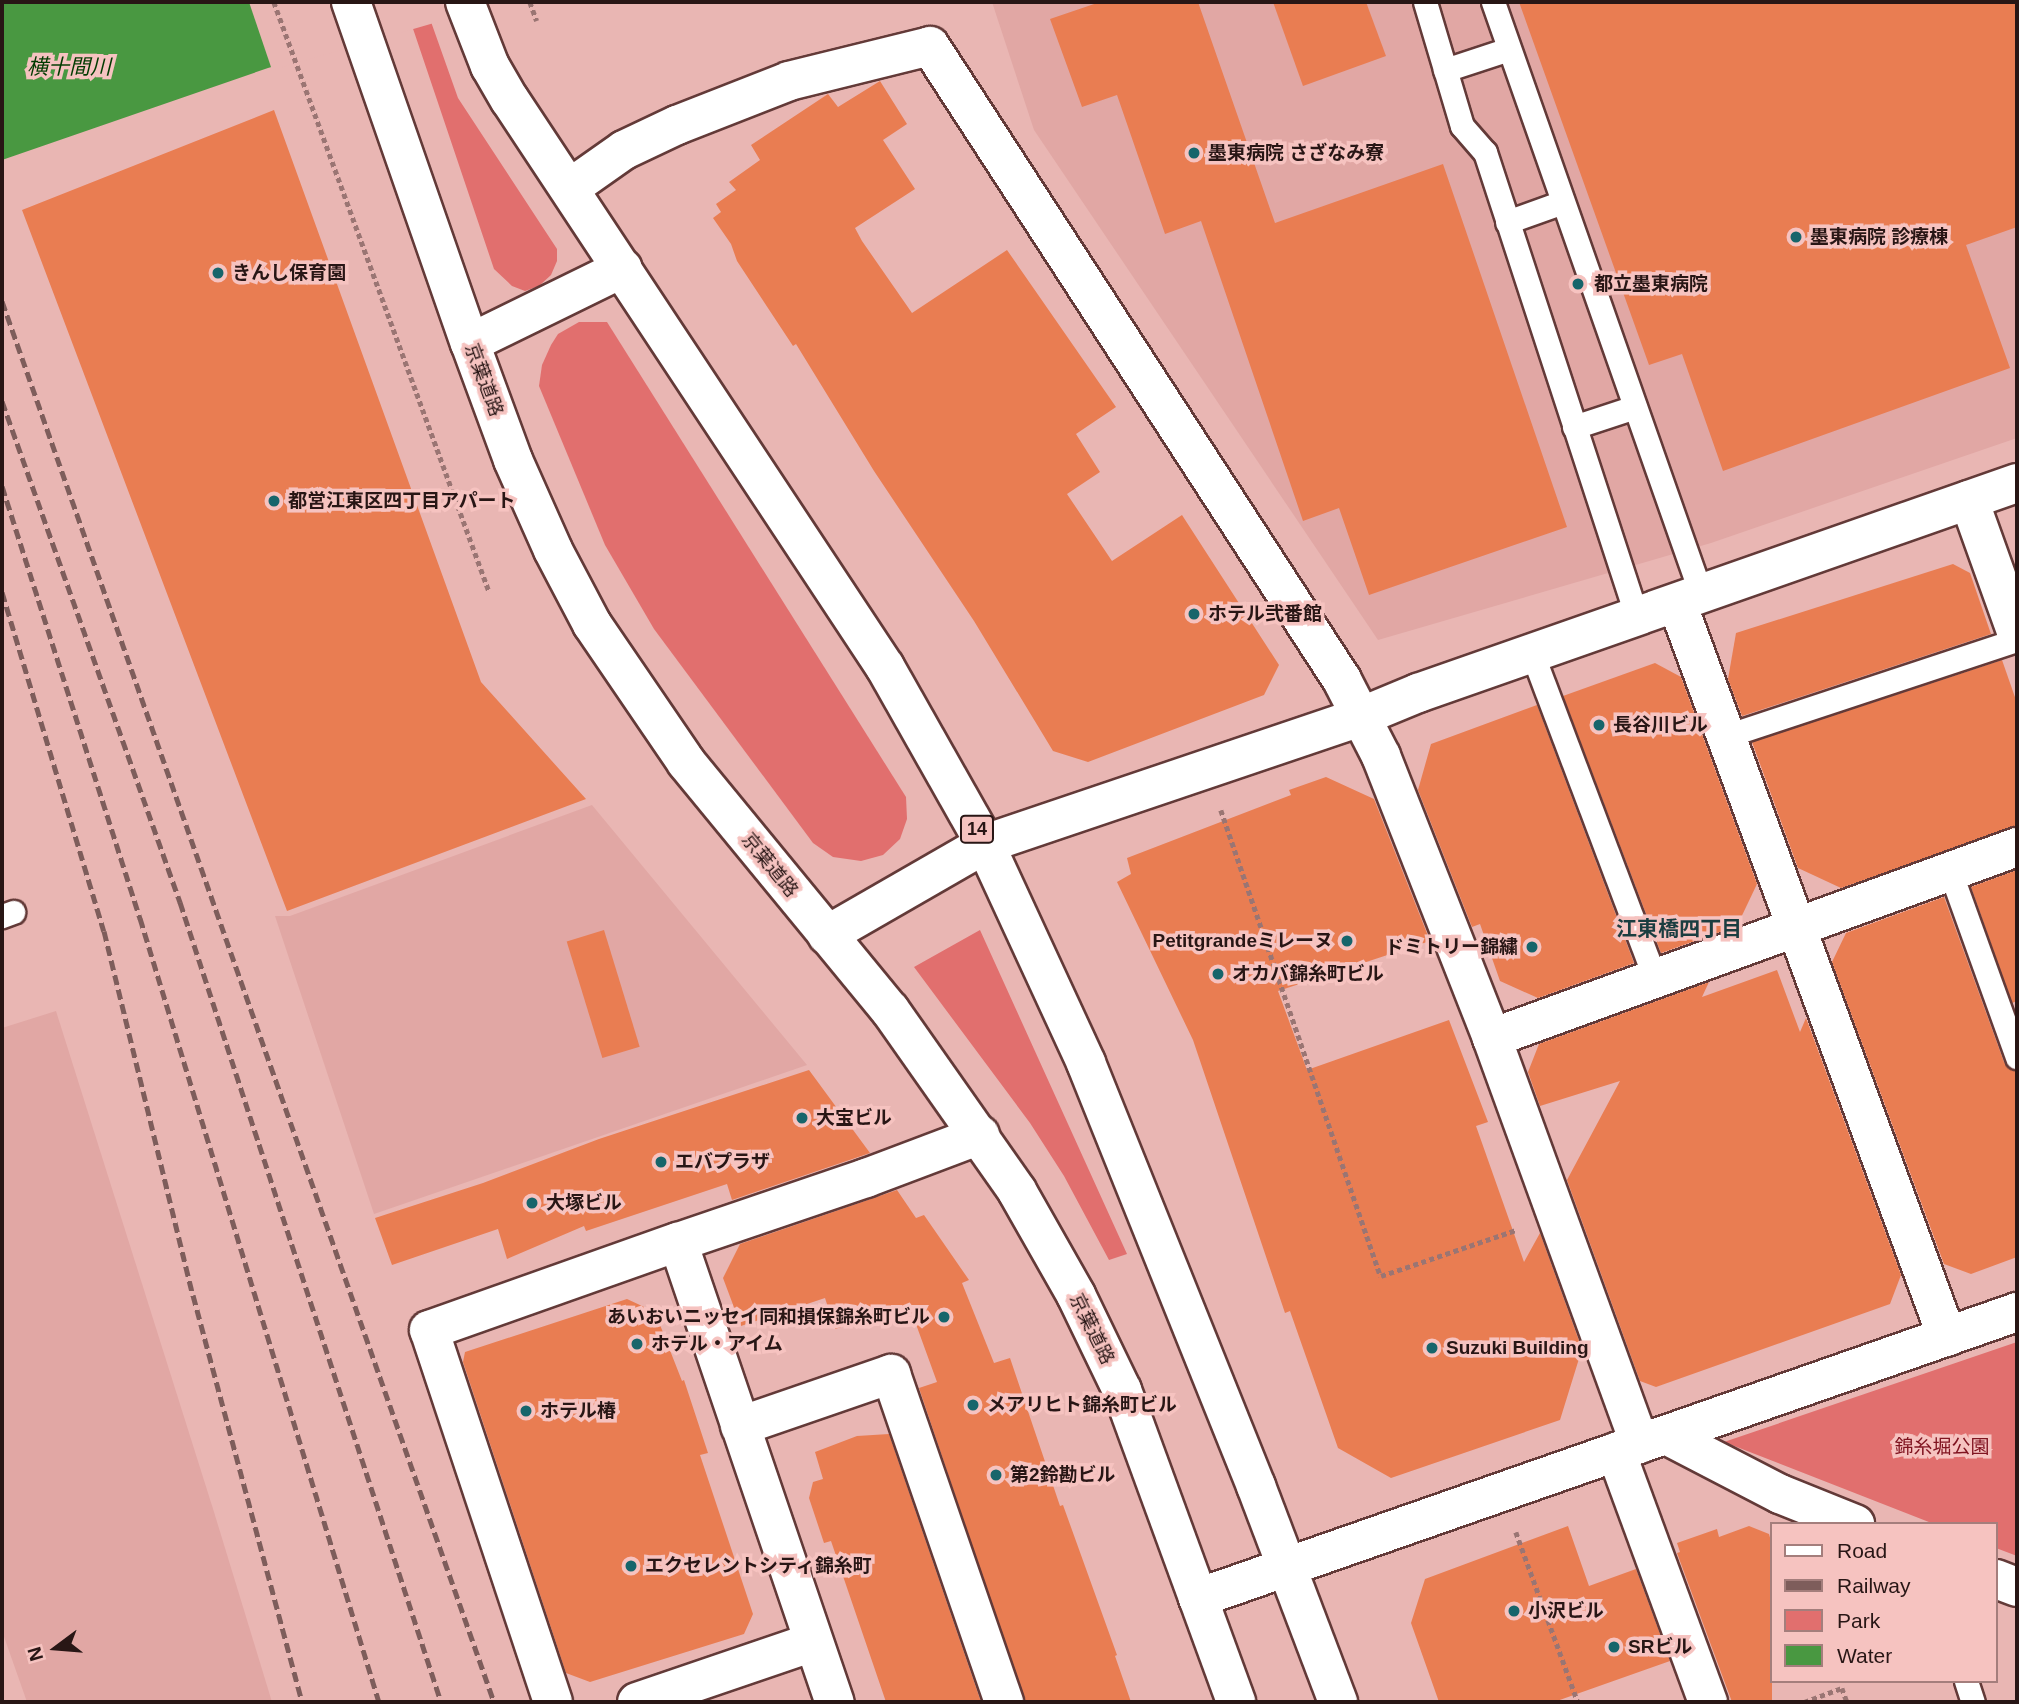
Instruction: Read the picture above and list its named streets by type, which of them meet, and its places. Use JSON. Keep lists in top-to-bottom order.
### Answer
{
  "streets": {
    "main road": ["京葉道路", "14"]
  },
  "districts": ["江東橋四丁目"],
  "water": ["横十間川"],
  "parks": ["錦糸堀公園"],
  "places": [
    "墨東病院 さざなみ寮",
    "墨東病院 診療棟",
    "きんし保育園",
    "都立墨東病院",
    "都営江東区四丁目アパート",
    "ホテル弐番館",
    "長谷川ビル",
    "Petitgrandeミレーヌ",
    "ドミトリー錦繍",
    "オカバ錦糸町ビル",
    "大宝ビル",
    "エバプラザ",
    "大塚ビル",
    "あいおいニッセイ同和損保錦糸町ビル",
    "ホテル・アイム",
    "Suzuki Building",
    "メアリヒト錦糸町ビル",
    "ホテル椿",
    "第2鈴勘ビル",
    "エクセレントシティ錦糸町",
    "小沢ビル",
    "SRビル"
  ],
  "legend": [
    "Road",
    "Railway",
    "Park",
    "Water"
  ],
  "north": "left"
}
